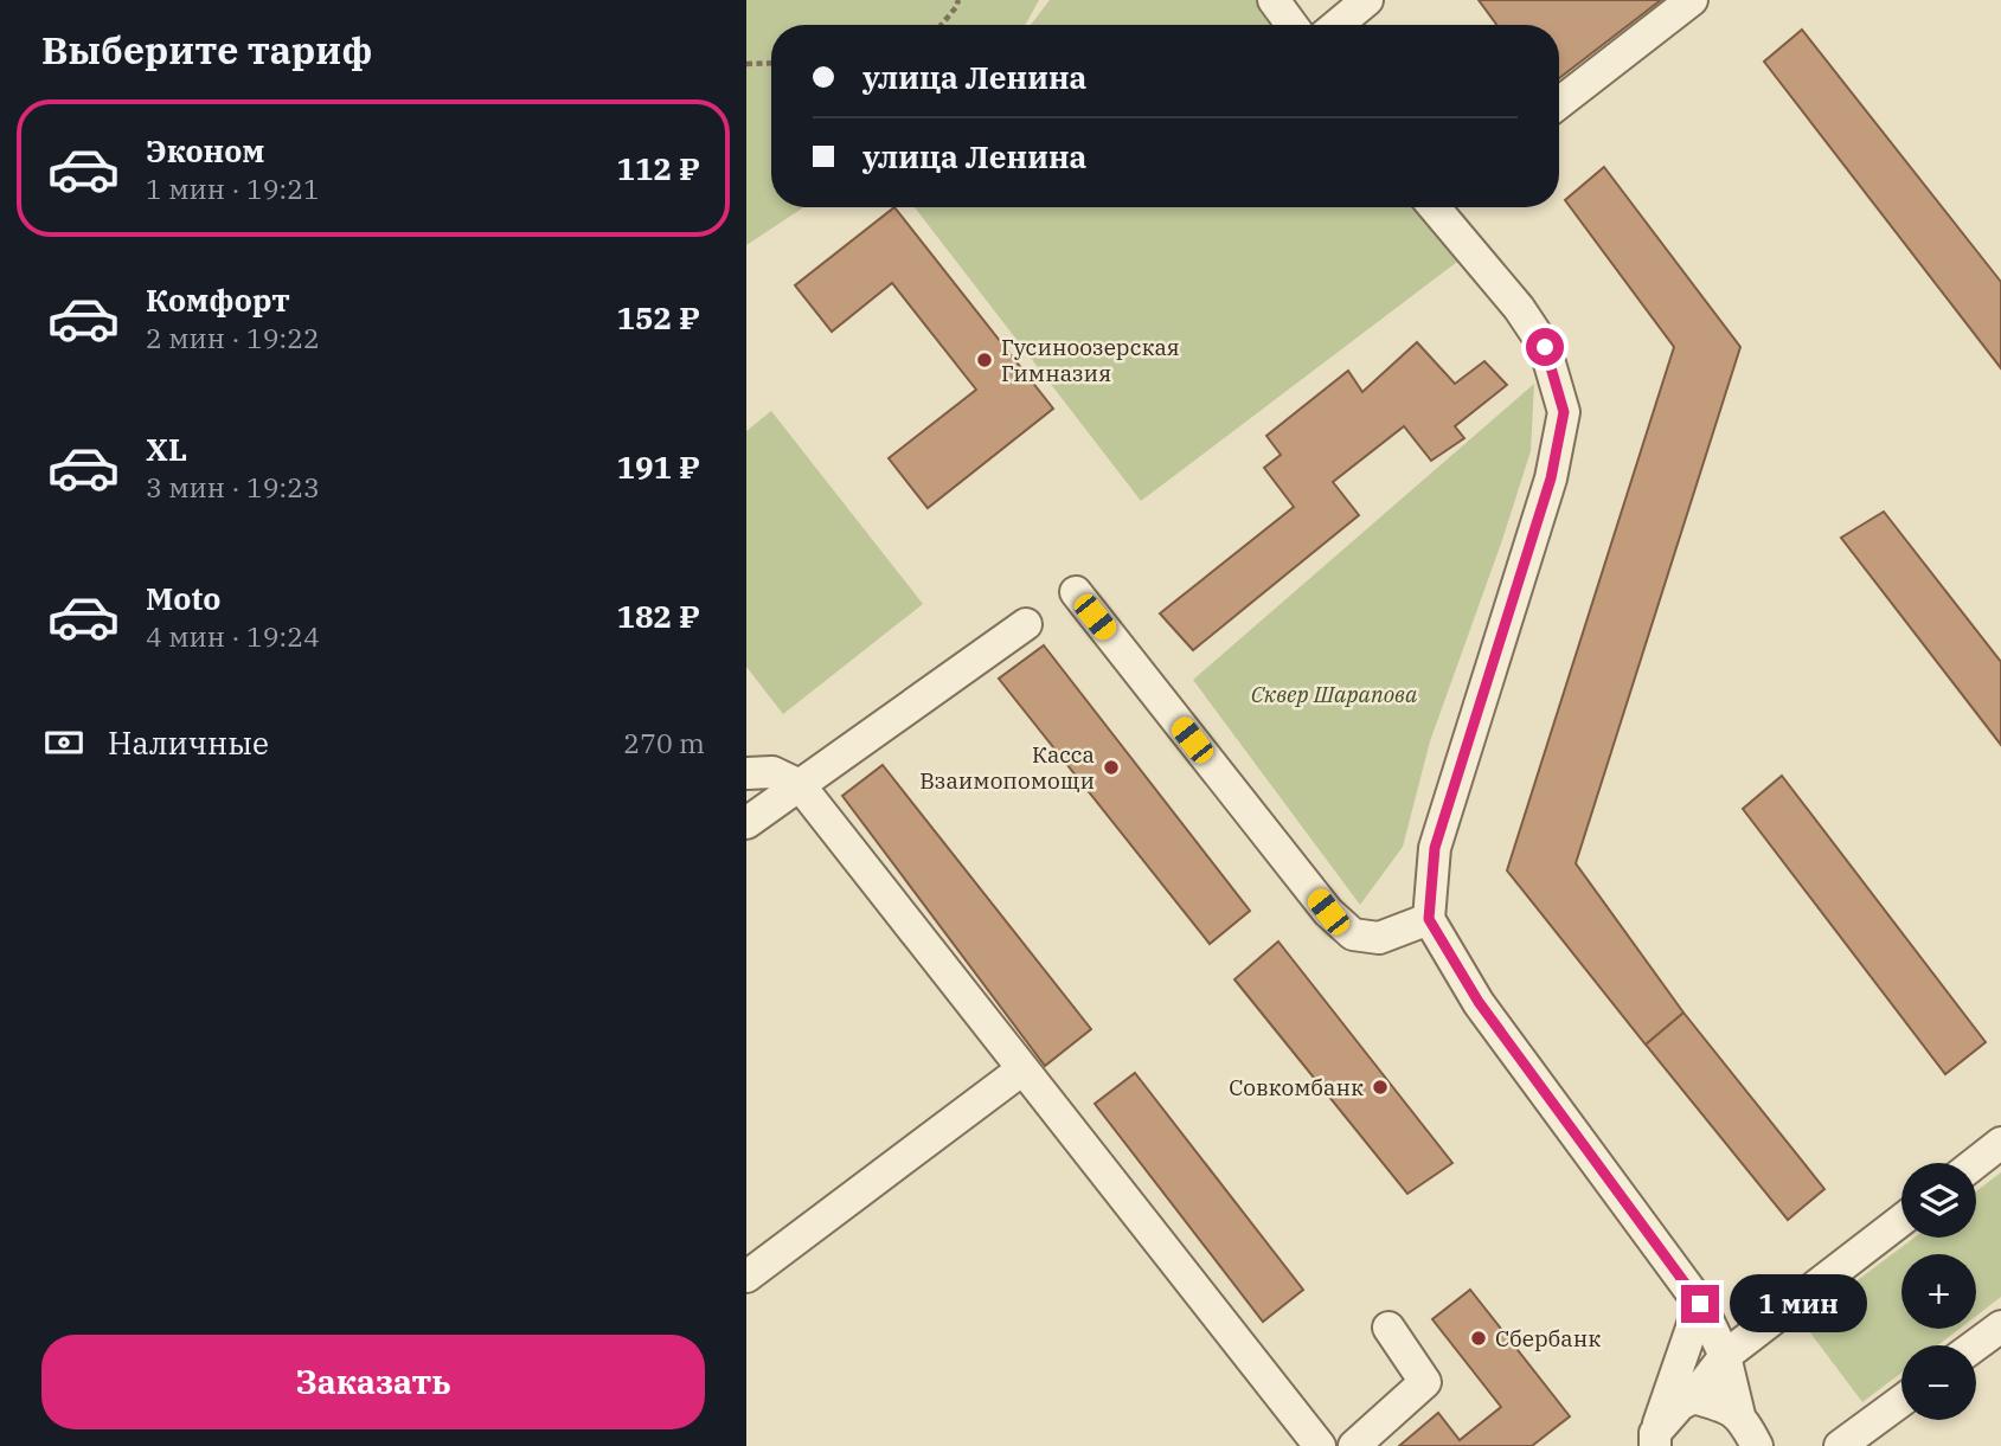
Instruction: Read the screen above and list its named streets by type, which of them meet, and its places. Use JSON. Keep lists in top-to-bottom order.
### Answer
{
  "parks": ["Сквер Шарапова"],
  "places": [
    "Гусиноозерская Гимназия",
    "Касса Взаимопомощи",
    "Совкомбанк",
    "Сбербанк"
  ],
  "page": {
    "heading": "Выберите тариф",
    "banner": ["улица Ленина", "улица Ленина"],
    "list": [
      {
        "name": "Эконом",
        "note": "1 мин · 19:21",
        "value": "112 ₽"
      },
      {
        "name": "Комфорт",
        "note": "2 мин · 19:22",
        "value": "152 ₽"
      },
      {
        "name": "XL",
        "note": "3 мин · 19:23",
        "value": "191 ₽"
      },
      {
        "name": "Moto",
        "note": "4 мин · 19:24",
        "value": "182 ₽"
      }
    ],
    "pay": ["Наличные", "270 m"],
    "map_buttons": ["+", "−"],
    "bubble": "1 мин",
    "buttons": "Заказать"
  }
}
